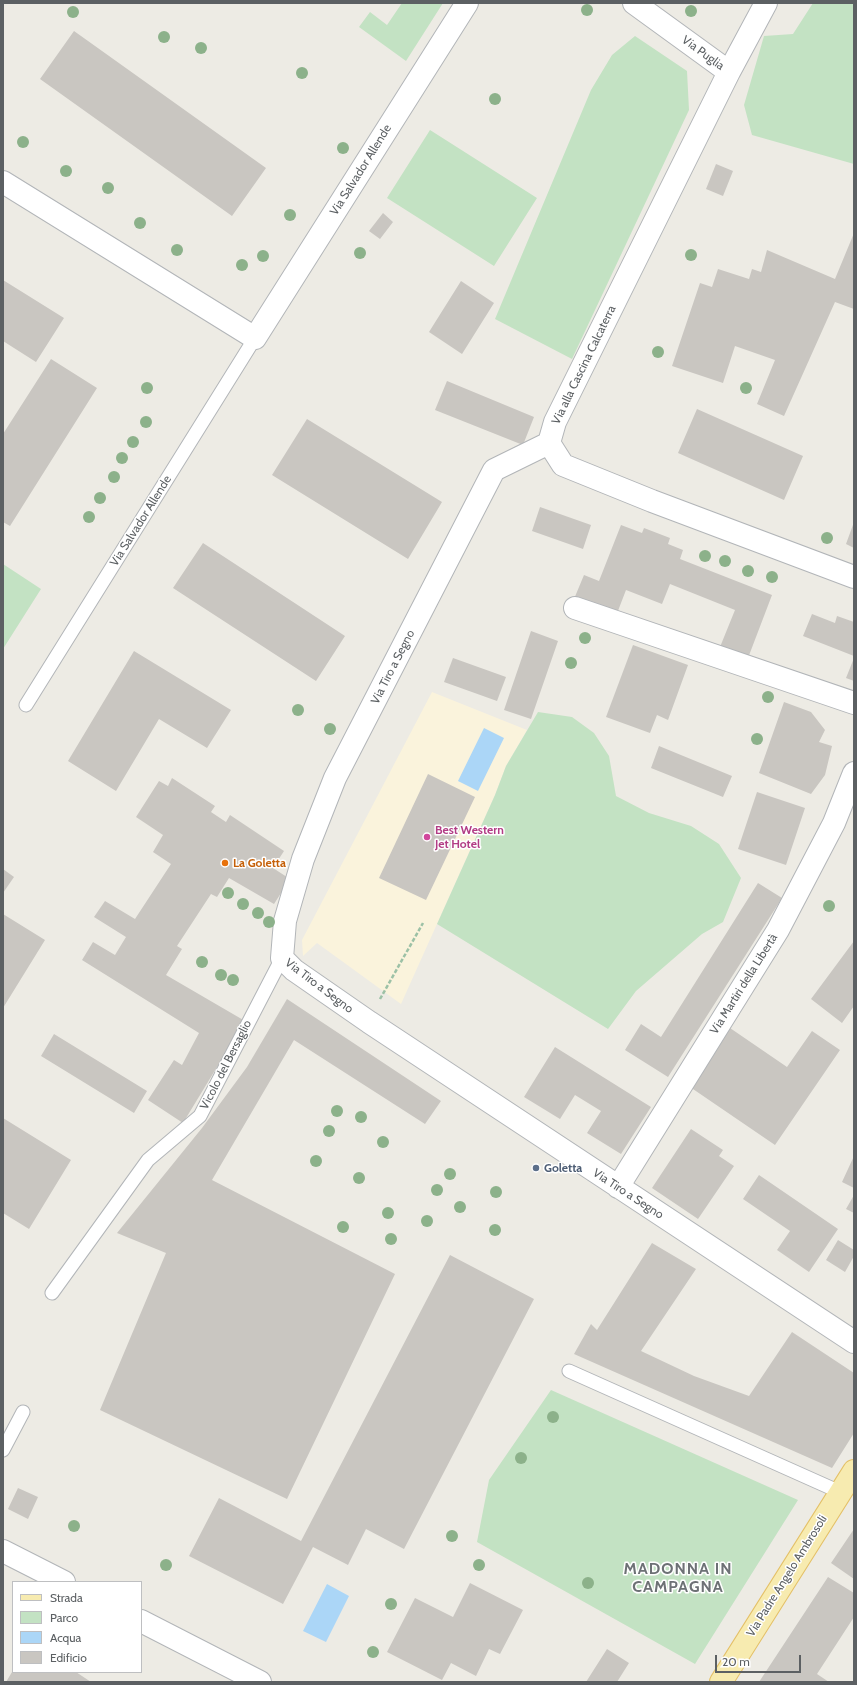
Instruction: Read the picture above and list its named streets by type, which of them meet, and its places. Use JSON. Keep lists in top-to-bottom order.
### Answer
{
  "streets": {
    "main road": ["Via Padre Angelo Ambrosoli"],
    "street": [
      "Via Puglia",
      "Via Salvador Allende",
      "Via alla Cascina Calcaterra",
      "Via Tiro a Segno",
      "Via Martiri della Libertà"
    ],
    "lane": ["Vicolo del Bersaglio"]
  },
  "crossings": [
    ["Via Puglia", "Via alla Cascina Calcaterra"],
    ["Via alla Cascina Calcaterra", "Via Tiro a Segno"],
    ["Via Tiro a Segno", "Via Martiri della Libertà"],
    ["Via Tiro a Segno", "Vicolo del Bersaglio"]
  ],
  "districts": ["MADONNA IN CAMPAGNA"],
  "places": ["Best Western Jet Hotel", "La Goletta", "Goletta"],
  "legend": [
    "Strada",
    "Parco",
    "Acqua",
    "Edificio"
  ],
  "scale_bar": "20 m"
}
